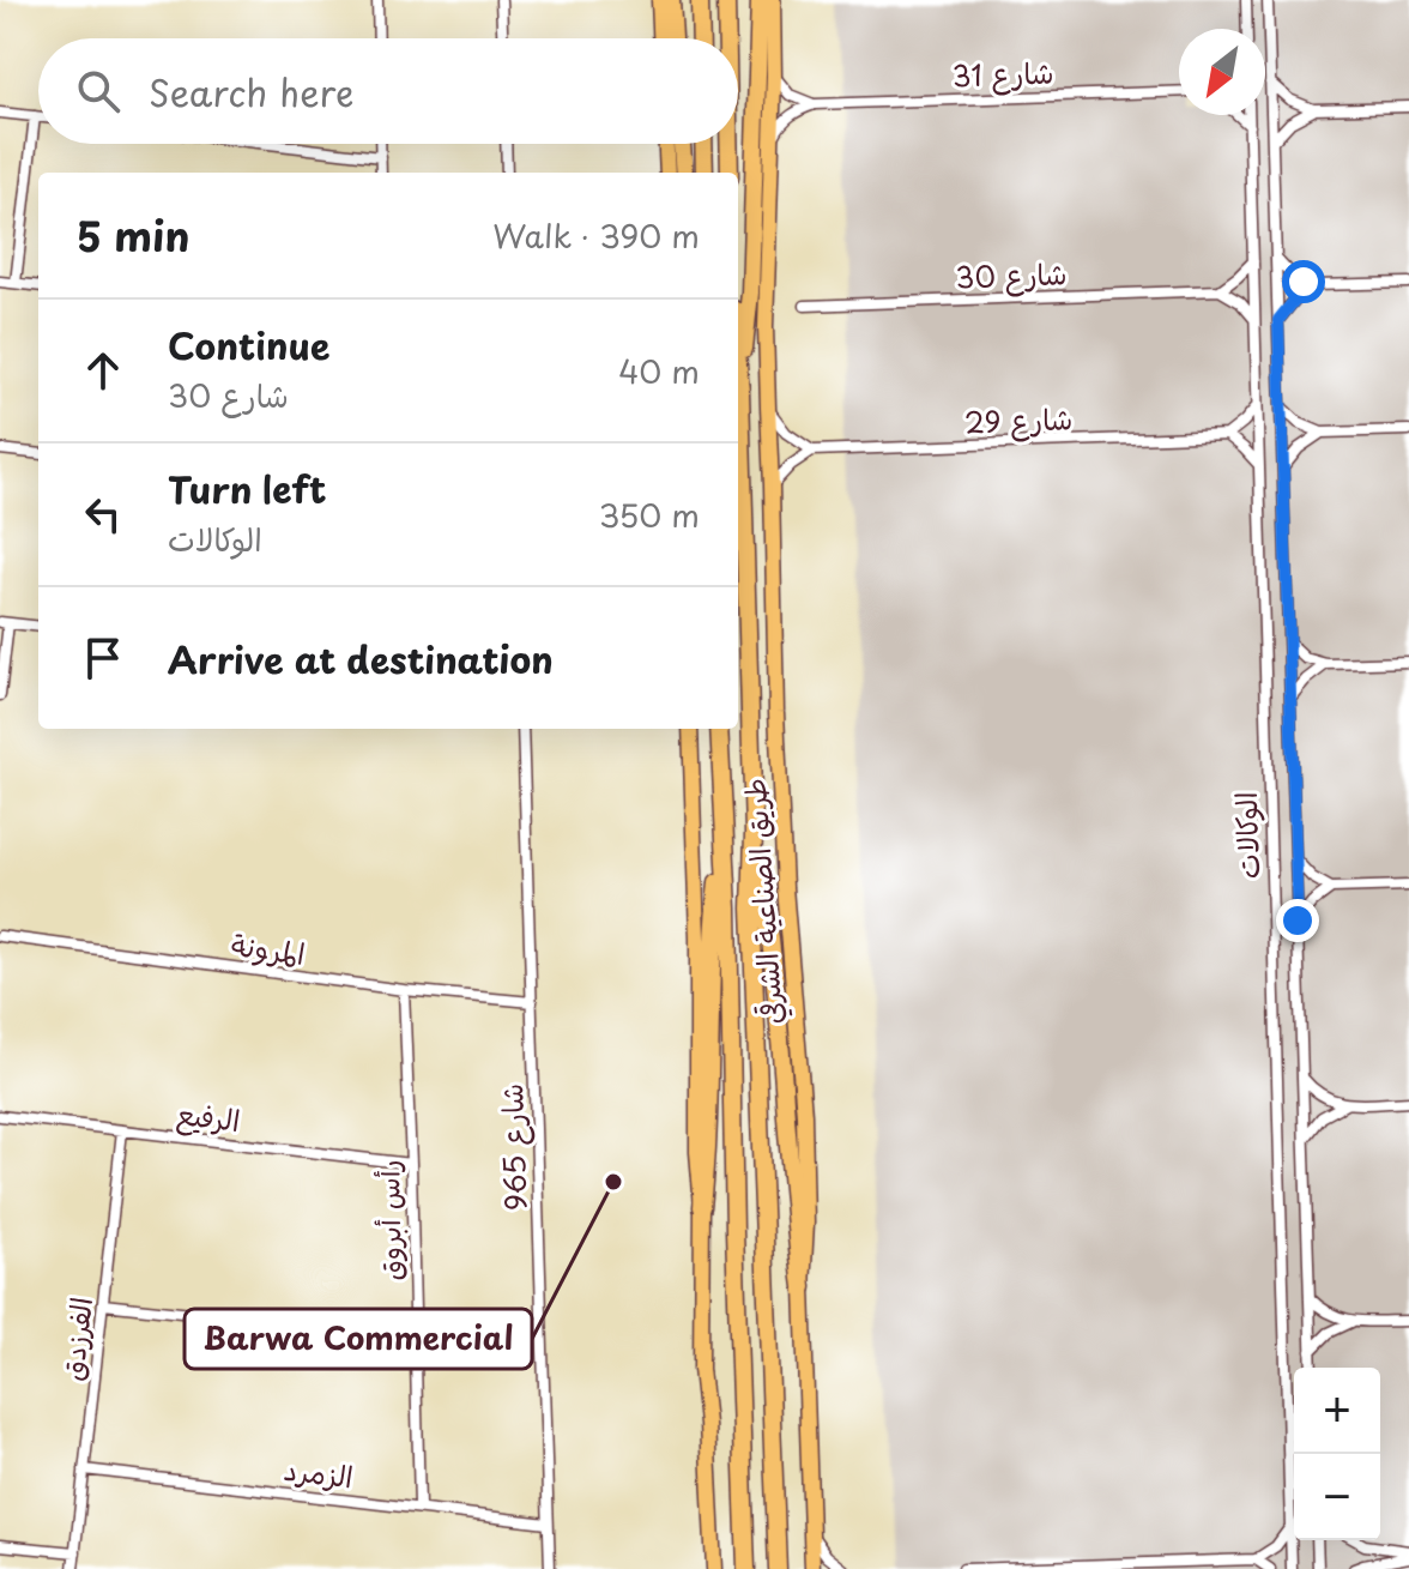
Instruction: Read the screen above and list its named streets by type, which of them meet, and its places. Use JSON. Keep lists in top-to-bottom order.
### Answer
{
  "streets": {
    "highway": ["طريق الصناعية الشرقي"],
    "street": [
      "شارع 31",
      "شارع 30",
      "شارع 29",
      "الوكالات",
      "المرونة",
      "الرفيع",
      "شارع 965",
      "رأس أبروق",
      "الفرزدق",
      "الزمرد"
    ]
  },
  "crossings": [
    ["المرونة", "شارع 965"],
    ["المرونة", "رأس أبروق"],
    ["الرفيع", "رأس أبروق"],
    ["الرفيع", "الفرزدق"],
    ["شارع 965", "الزمرد"],
    ["رأس أبروق", "الزمرد"],
    ["الفرزدق", "الزمرد"]
  ],
  "places": ["Barwa Commercial"],
  "north": "bottom left",
  "page": {
    "search": "Search here",
    "heading": ["5 min", "Walk · 390 m"],
    "list": [
      ["Continue", "شارع 30", "40 m"],
      ["Turn left", "الوكالات", "350 m"],
      "Arrive at destination"
    ],
    "map_buttons": ["+", "−"]
  }
}
